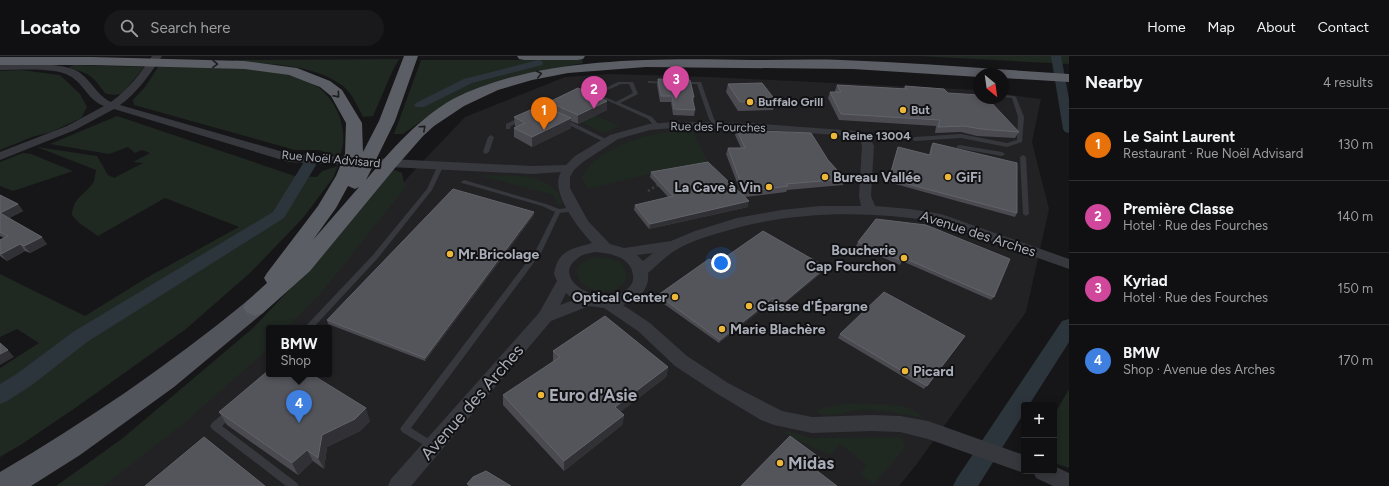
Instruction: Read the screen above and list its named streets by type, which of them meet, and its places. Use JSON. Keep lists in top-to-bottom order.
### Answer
{
  "streets": {
    "street": ["Rue des Fourches", "Rue Noël Advisard", "Avenue des Arches"]
  },
  "crossings": [
    ["Rue des Fourches", "Rue Noël Advisard"],
    ["Rue des Fourches", "Avenue des Arches"]
  ],
  "places": [
    "Buffalo Grill",
    "But",
    "Reine 13004",
    "Bureau Vallée",
    "GiFi",
    "La Cave à Vin",
    "Mr.Bricolage",
    "Boucherie Cap Fourchon",
    "Optical Center",
    "Caisse d'Épargne",
    "Marie Blachère",
    "Picard",
    "Euro d'Asie",
    "Midas"
  ],
  "north": "bottom right",
  "page": {
    "header": "Locato",
    "search": "Search here",
    "nav": [
      "Home",
      "Map",
      "About",
      "Contact"
    ],
    "heading": ["Nearby", "4 results"],
    "pins": [
      "3",
      "2",
      "1",
      "4"
    ],
    "list": [
      {
        "mark": "1",
        "name": "Le Saint Laurent",
        "note": "Restaurant · Rue Noël Advisard",
        "value": "130 m"
      },
      {
        "mark": "2",
        "name": "Première Classe",
        "note": "Hotel · Rue des Fourches",
        "value": "140 m"
      },
      {
        "mark": "3",
        "name": "Kyriad",
        "note": "Hotel · Rue des Fourches",
        "value": "150 m"
      },
      {
        "mark": "4",
        "name": "BMW",
        "note": "Shop · Avenue des Arches",
        "value": "170 m"
      }
    ],
    "popup": ["BMW", "Shop"],
    "map_buttons": ["+", "−"]
  }
}
